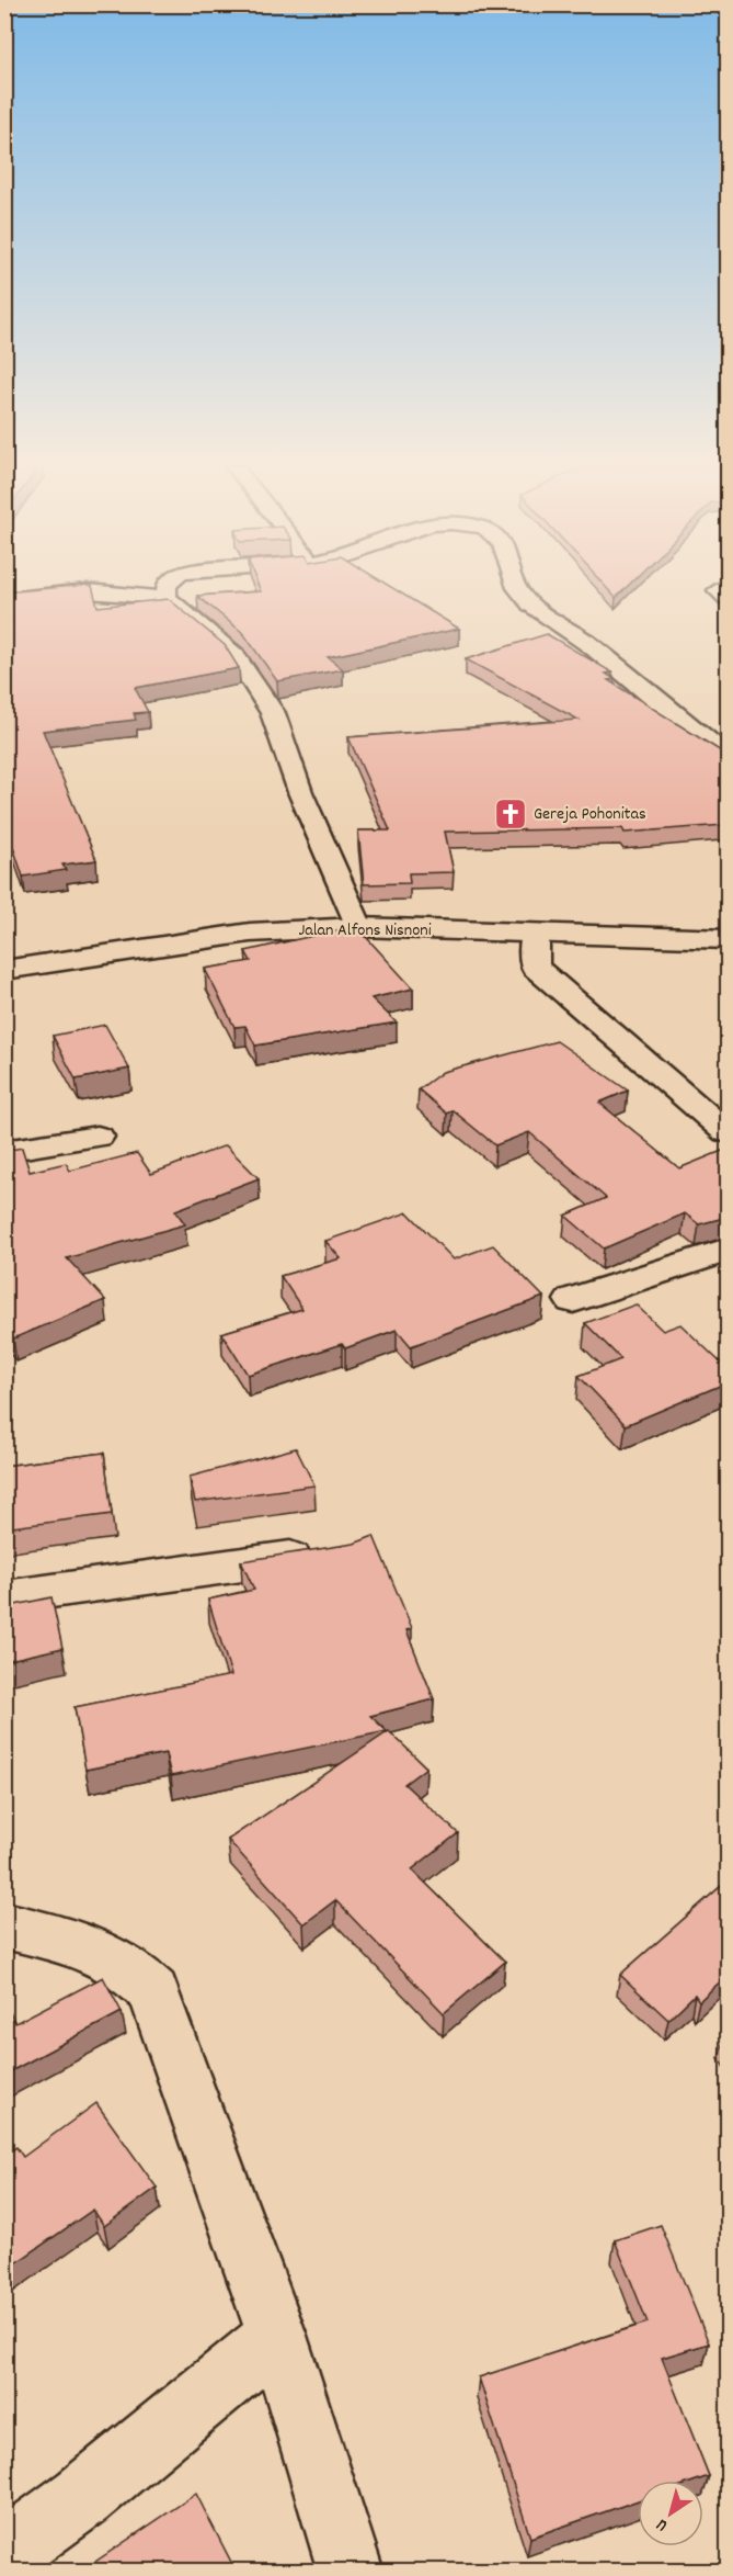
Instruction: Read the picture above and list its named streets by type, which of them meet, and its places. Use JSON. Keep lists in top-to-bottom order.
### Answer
{
  "streets": {
    "street": ["Jalan Alfons Nisnoni"]
  },
  "places": {
    "church": ["Gereja Pohonitas"]
  },
  "north": "bottom left"
}
